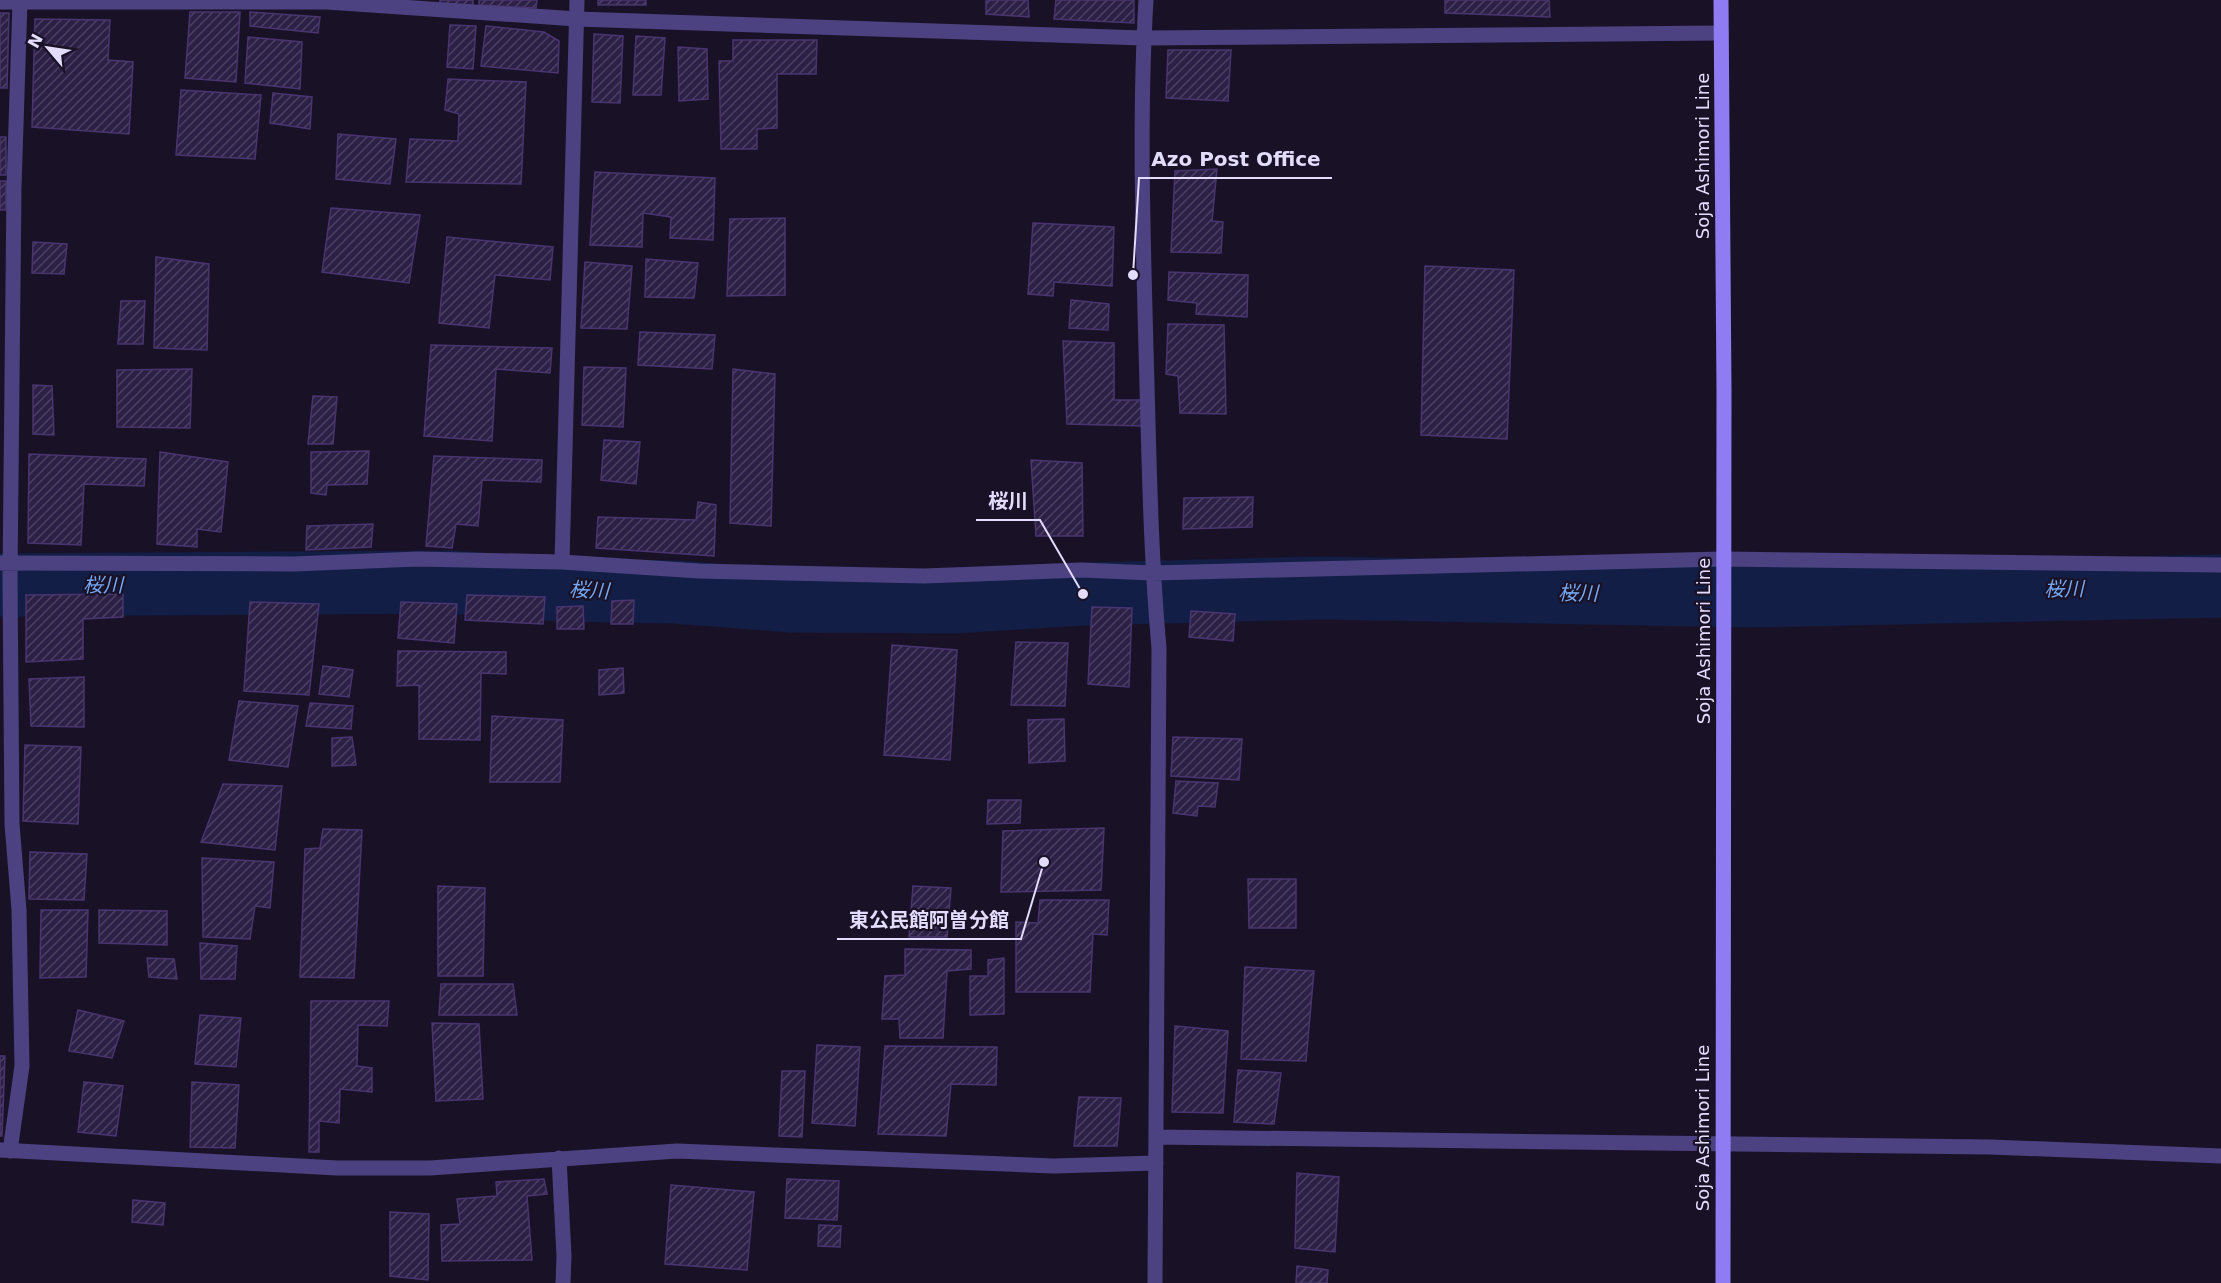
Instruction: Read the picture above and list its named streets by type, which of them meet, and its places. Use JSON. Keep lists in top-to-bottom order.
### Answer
{
  "streets": {
    "main road": ["Soja Ashimori Line"]
  },
  "water": ["桜川"],
  "places": ["Azo Post Office", "桜川", "東公民館阿曽分館"],
  "north": "top left"
}
